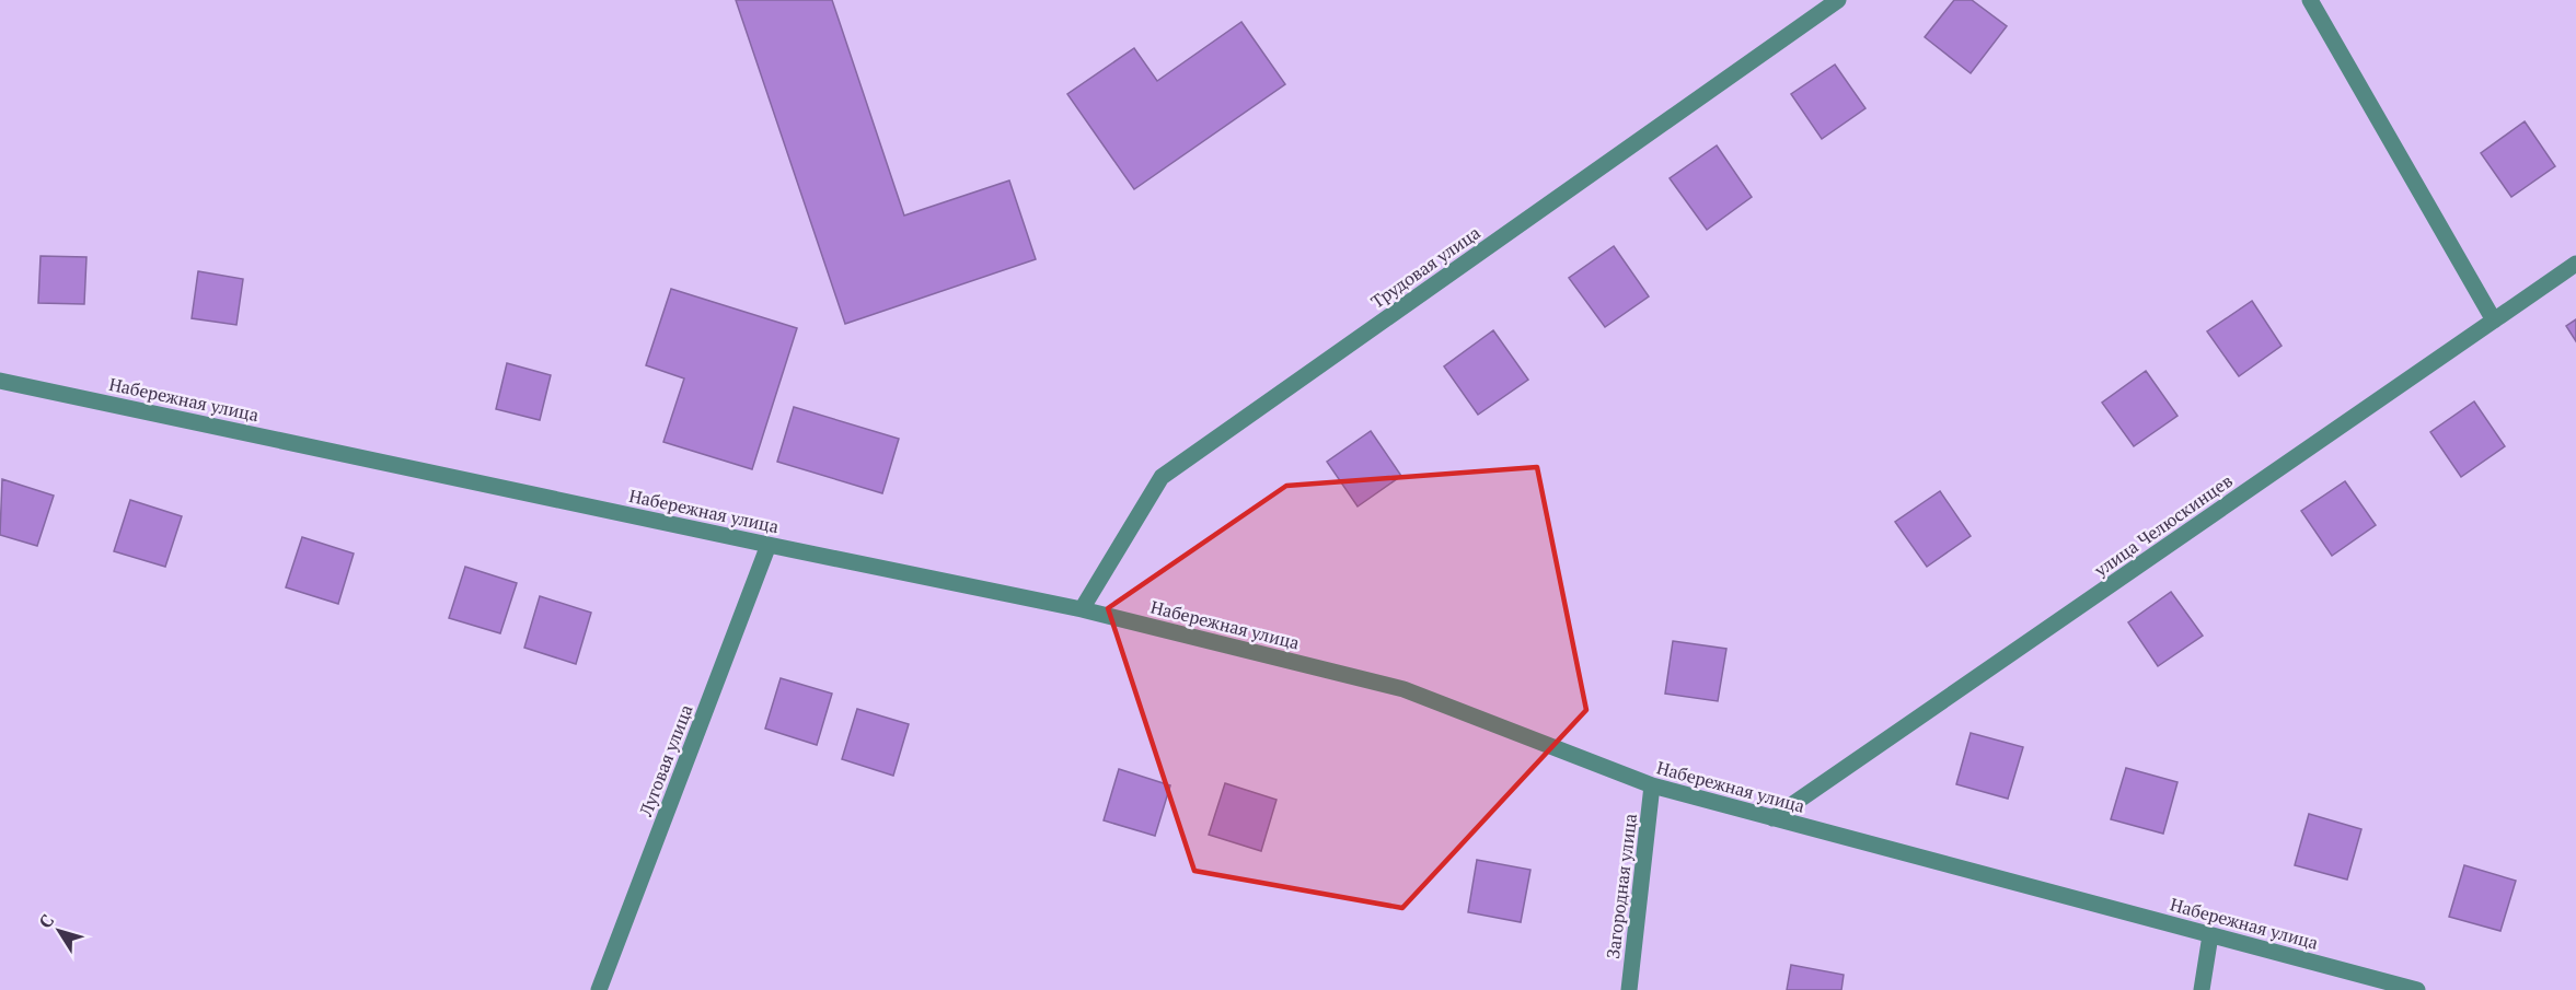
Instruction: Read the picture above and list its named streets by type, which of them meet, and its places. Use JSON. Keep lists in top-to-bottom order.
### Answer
{
  "streets": {
    "street": [
      "Трудовая улица",
      "Набережная улица",
      "улица Челюскинцев",
      "Луговая улица",
      "Загородная улица"
    ]
  },
  "crossings": [
    ["Трудовая улица", "Набережная улица"],
    ["Набережная улица", "улица Челюскинцев"],
    ["Набережная улица", "Луговая улица"],
    ["Набережная улица", "Загородная улица"]
  ],
  "north": "top left"
}
